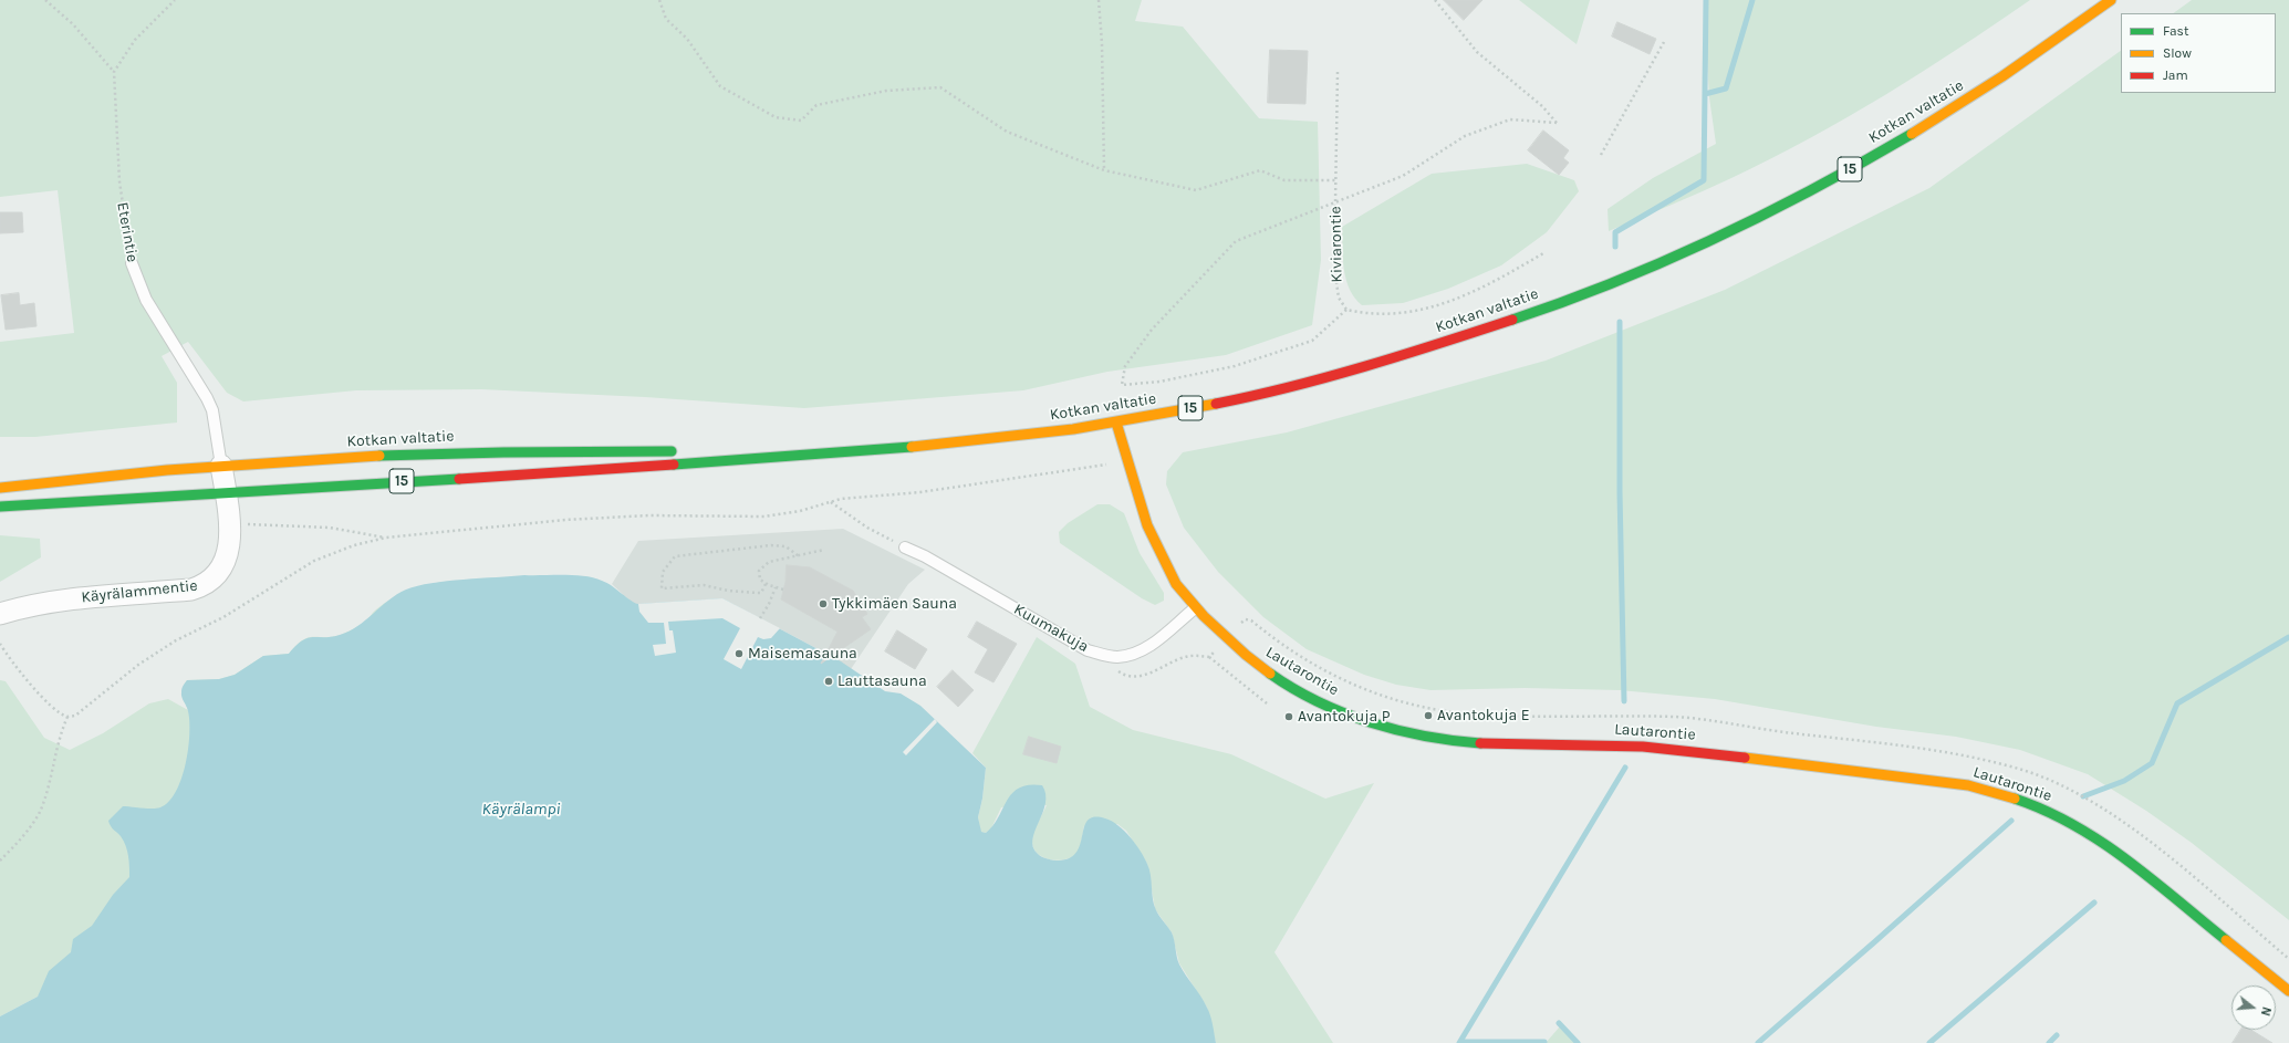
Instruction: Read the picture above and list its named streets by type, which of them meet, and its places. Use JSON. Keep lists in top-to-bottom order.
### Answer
{
  "streets": {
    "main road": ["Kotkan valtatie", "15", "Lautarontie"],
    "street": ["Käyrälammentie"],
    "lane": ["Eterintie", "Kuumakuja"],
    "path": ["Kiviarontie"]
  },
  "crossings": [
    ["Kotkan valtatie", "Eterintie"],
    ["Kotkan valtatie", "Käyrälammentie"],
    ["Kotkan valtatie", "Lautarontie"],
    ["Eterintie", "Käyrälammentie"],
    ["Kuumakuja", "Lautarontie"]
  ],
  "water": ["Käyrälampi"],
  "places": [
    "Tykkimäen Sauna",
    "Maisemasauna",
    "Lauttasauna",
    "Avantokuja E",
    "Avantokuja P"
  ],
  "legend": ["Fast", "Slow", "Jam"],
  "north": "right"
}
